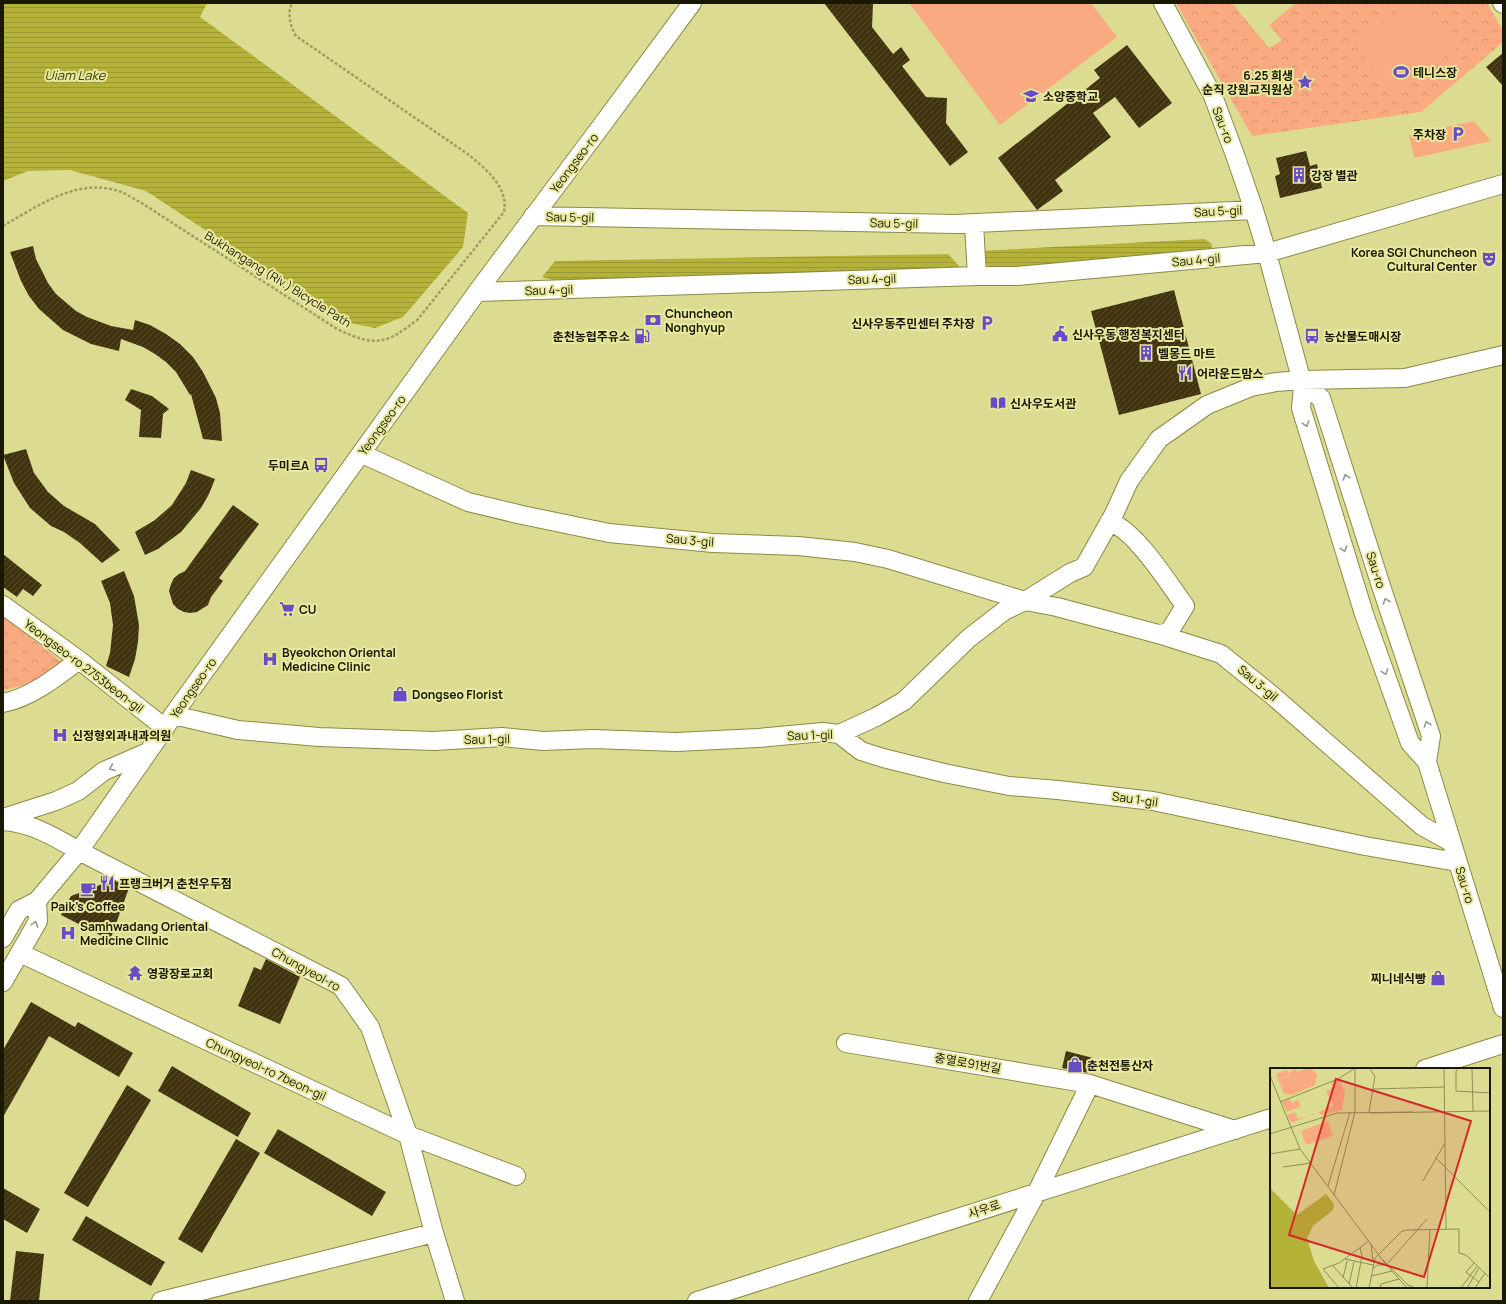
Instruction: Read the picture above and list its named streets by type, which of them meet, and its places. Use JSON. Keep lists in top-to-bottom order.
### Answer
{
  "streets": {
    "street": [
      "Sau-ro",
      "Yeongseo-ro",
      "Sau 5-gil",
      "Sau 4-gil",
      "Sau 3-gil",
      "Yeongseo-ro 2753beon-gil",
      "Sau 1-gil",
      "Chungyeol-ro",
      "충열로91번길",
      "Chungyeol-ro 7beon-gil",
      "사우로"
    ],
    "path": ["Bukhangang (Riv.) Bicycle Path"]
  },
  "crossings": [
    ["Sau-ro", "Sau 5-gil"],
    ["Sau-ro", "Sau 4-gil"],
    ["Sau-ro", "Sau 3-gil"],
    ["Sau-ro", "Sau 1-gil"],
    ["Yeongseo-ro", "Sau 5-gil"],
    ["Yeongseo-ro", "Sau 4-gil"],
    ["Yeongseo-ro", "Sau 3-gil"],
    ["Yeongseo-ro", "Yeongseo-ro 2753beon-gil"],
    ["Yeongseo-ro", "Sau 1-gil"],
    ["Yeongseo-ro", "Chungyeol-ro"],
    ["Yeongseo-ro 2753beon-gil", "Sau 1-gil"],
    ["Chungyeol-ro", "Chungyeol-ro 7beon-gil"],
    ["충열로91번길", "사우로"]
  ],
  "water": ["Uiam Lake"],
  "places": {
    "sports": ["테니스장"],
    "place": ["6.25 희생 순직 강원교직원상"],
    "school or university": ["소양중학교"],
    "parking": ["주차장", "신사우동주민센터 주차장"],
    "building": ["강장 별관", "벨몽드 마트"],
    "theatre": ["Korea SGI Chuncheon Cultural Center"],
    "bank": ["Chuncheon Nonghyup"],
    "public building": ["신사우동 행정복지센터"],
    "fuel station": ["춘천농협주유소"],
    "bus stop": ["농산물도매시장", "두미르A"],
    "restaurant": ["어라운드맘스", "프랭크버거 춘천우두점"],
    "library": ["신사우도서관"],
    "supermarket": ["CU"],
    "hospital": ["Byeokchon Oriental Medicine Clinic", "신정형외과내과의원", "Samhwadang Oriental Medicine Clinic"],
    "shop": ["Dongseo Florist", "찌니네식빵", "춘천전통산자"],
    "cafe": ["Paik's Coffee"],
    "temple": ["영광장로교회"]
  }
}
